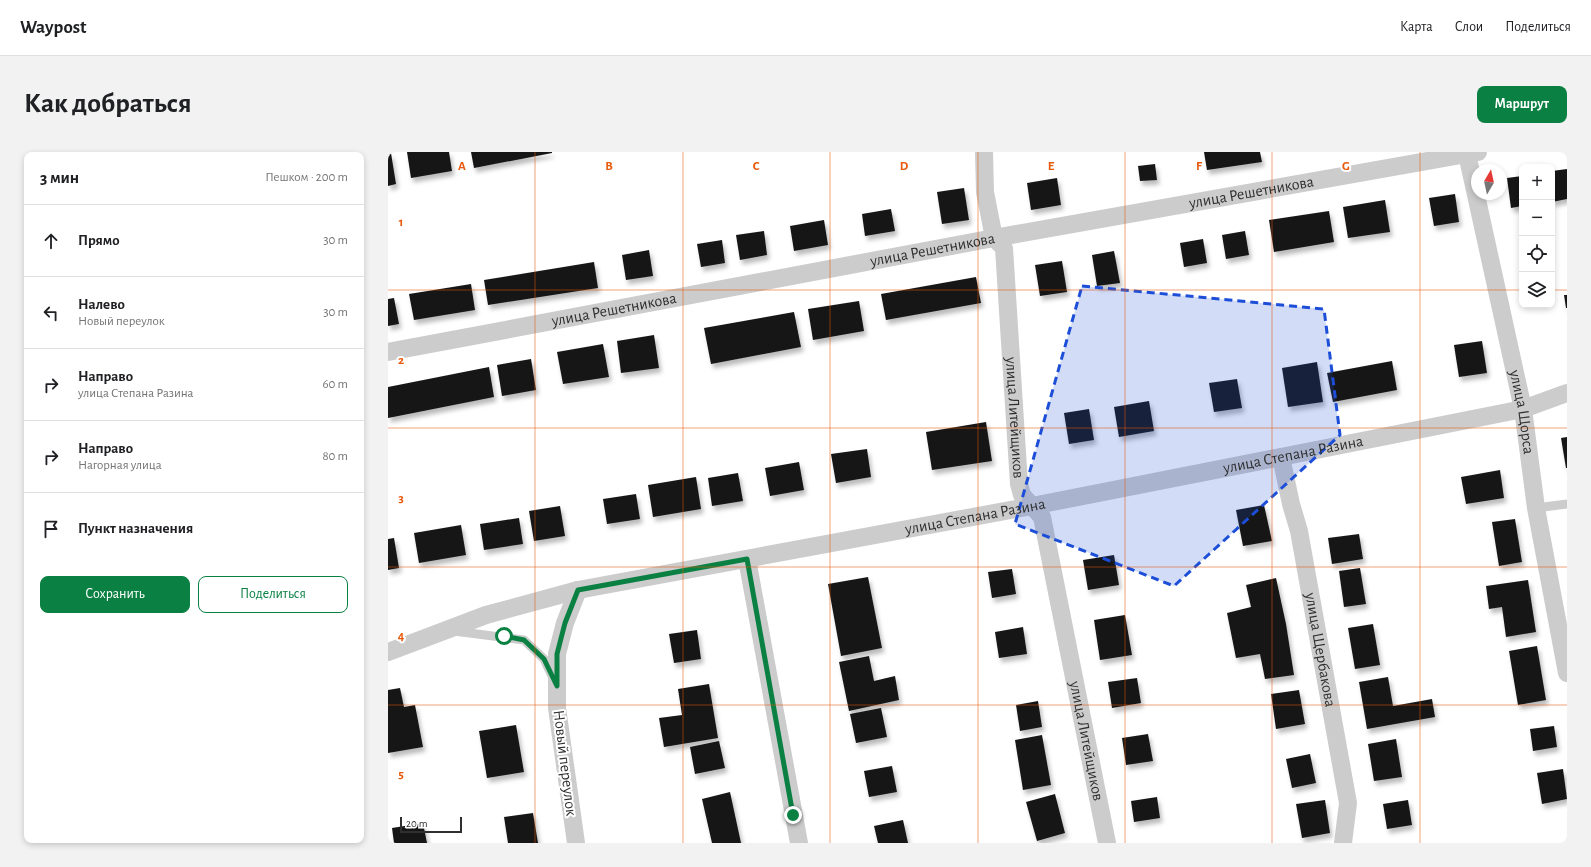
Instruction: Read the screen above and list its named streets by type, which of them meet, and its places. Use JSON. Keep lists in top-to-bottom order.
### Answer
{
  "streets": {
    "street": [
      "улица Решетникова",
      "улица Щорса",
      "улица Литейщиков",
      "улица Степана Разина",
      "улица Щербакова",
      "Новый переулок"
    ]
  },
  "crossings": [
    ["улица Решетникова", "улица Щорса"],
    ["улица Решетникова", "улица Литейщиков"],
    ["улица Щорса", "улица Степана Разина"],
    ["улица Литейщиков", "улица Степана Разина"],
    ["улица Степана Разина", "улица Щербакова"],
    ["улица Степана Разина", "Новый переулок"]
  ],
  "scale_bar": "20 m",
  "north": "top",
  "page": {
    "header": "Waypost",
    "nav": ["Карта", "Слои", "Поделиться"],
    "buttons": [
      "Маршрут",
      ["Сохранить", "Поделиться"]
    ],
    "title": "Как добраться",
    "heading": ["3 мин", "Пешком · 200 m"],
    "map_buttons": ["+", "−"],
    "list": [
      ["Прямо", "30 m"],
      ["Налево", "Новый переулок", "30 m"],
      ["Направо", "улица Степана Разина", "60 m"],
      ["Направо", "Нагорная улица", "80 m"],
      "Пункт назначения"
    ],
    "scale": "20 m"
  },
  "grid": {
    "columns": [
      "A",
      "B",
      "C",
      "D",
      "E",
      "F",
      "G"
    ],
    "rows": [
      "1",
      "2",
      "3",
      "4",
      "5"
    ]
  }
}
